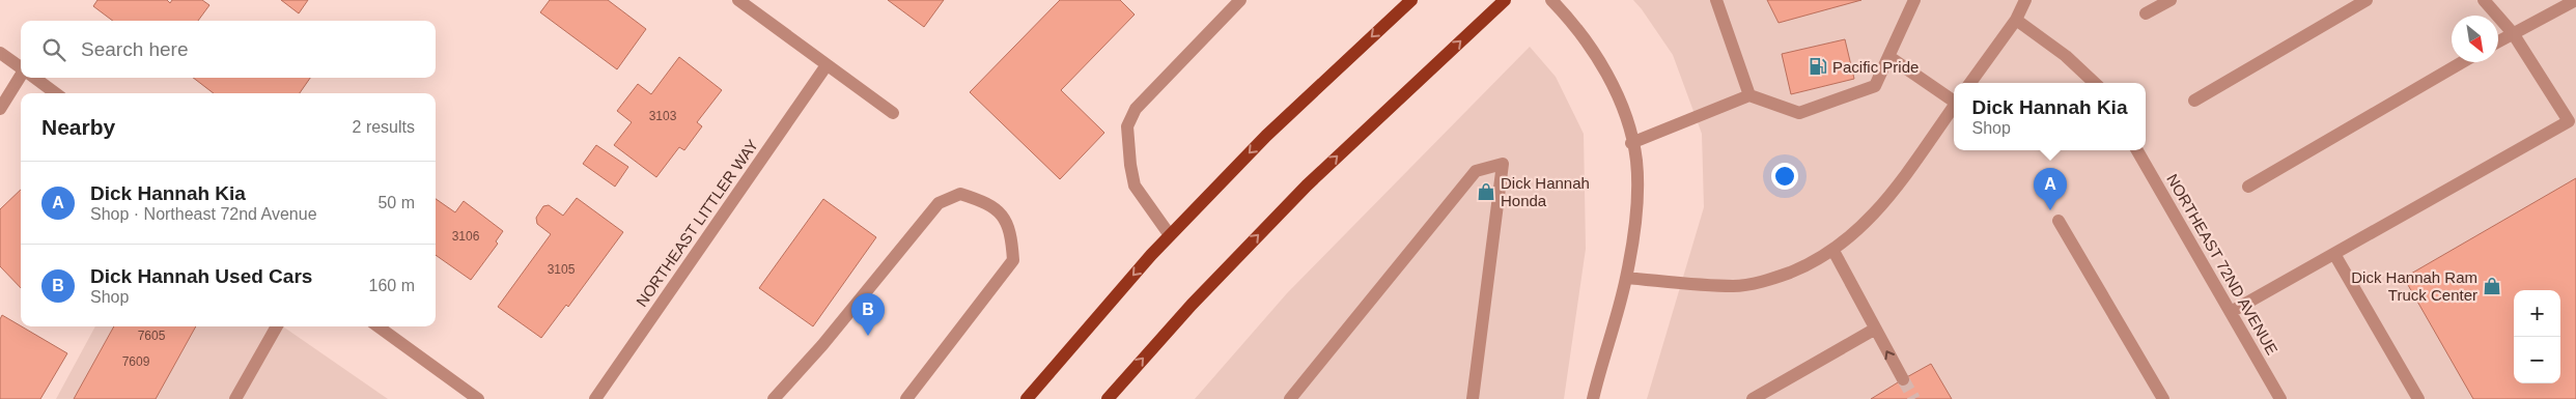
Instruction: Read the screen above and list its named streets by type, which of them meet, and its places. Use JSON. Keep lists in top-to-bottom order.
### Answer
{
  "streets": {
    "street": ["NORTHEAST LITTLER WAY", "NORTHEAST 72ND AVENUE"]
  },
  "places": {
    "fuel station": ["Pacific Pride"],
    "shop": ["Dick Hannah Honda", "Dick Hannah Ram Truck Center"]
  },
  "house_numbers": [
    "3103",
    "3106",
    "3105",
    "7605",
    "7609"
  ],
  "north": "bottom right",
  "page": {
    "search": "Search here",
    "popup": ["Dick Hannah Kia", "Shop"],
    "heading": ["Nearby", "2 results"],
    "list": [
      {
        "mark": "A",
        "name": "Dick Hannah Kia",
        "note": "Shop · Northeast 72nd Avenue",
        "value": "50 m"
      },
      {
        "mark": "B",
        "name": "Dick Hannah Used Cars",
        "note": "Shop",
        "value": "160 m"
      }
    ],
    "pins": ["A", "B"],
    "map_buttons": ["+", "−"]
  }
}
